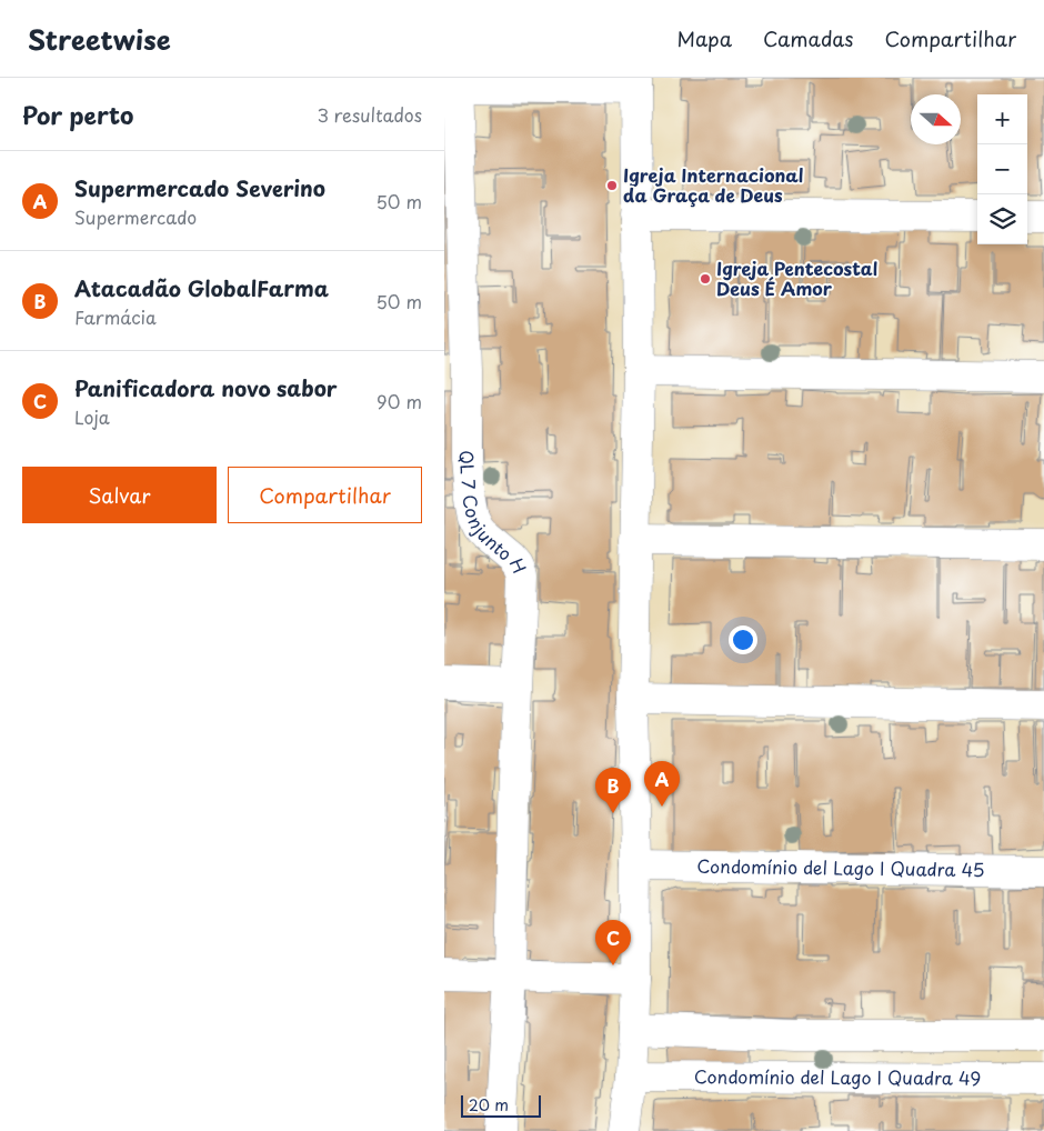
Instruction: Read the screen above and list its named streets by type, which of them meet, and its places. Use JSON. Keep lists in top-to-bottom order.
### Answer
{
  "streets": {
    "street": ["QL 7 Conjunto H", "Condomínio del Lago I Quadra 45", "Condomínio del Lago I Quadra 49"]
  },
  "places": ["Igreja Internacional da Graça de Deus", "Igreja Pentecostal Deus É Amor"],
  "scale_bar": "20 m",
  "north": "right",
  "page": {
    "header": "Streetwise",
    "nav": ["Mapa", "Camadas", "Compartilhar"],
    "heading": ["Por perto", "3 resultados"],
    "map_buttons": ["+", "−"],
    "list": [
      {
        "mark": "A",
        "name": "Supermercado Severino",
        "note": "Supermercado",
        "value": "50 m"
      },
      {
        "mark": "B",
        "name": "Atacadão GlobalFarma",
        "note": "Farmácia",
        "value": "50 m"
      },
      {
        "mark": "C",
        "name": "Panificadora novo sabor",
        "note": "Loja",
        "value": "90 m"
      }
    ],
    "buttons": ["Salvar", "Compartilhar"],
    "pins": ["A", "B", "C"],
    "scale": "20 m"
  }
}
